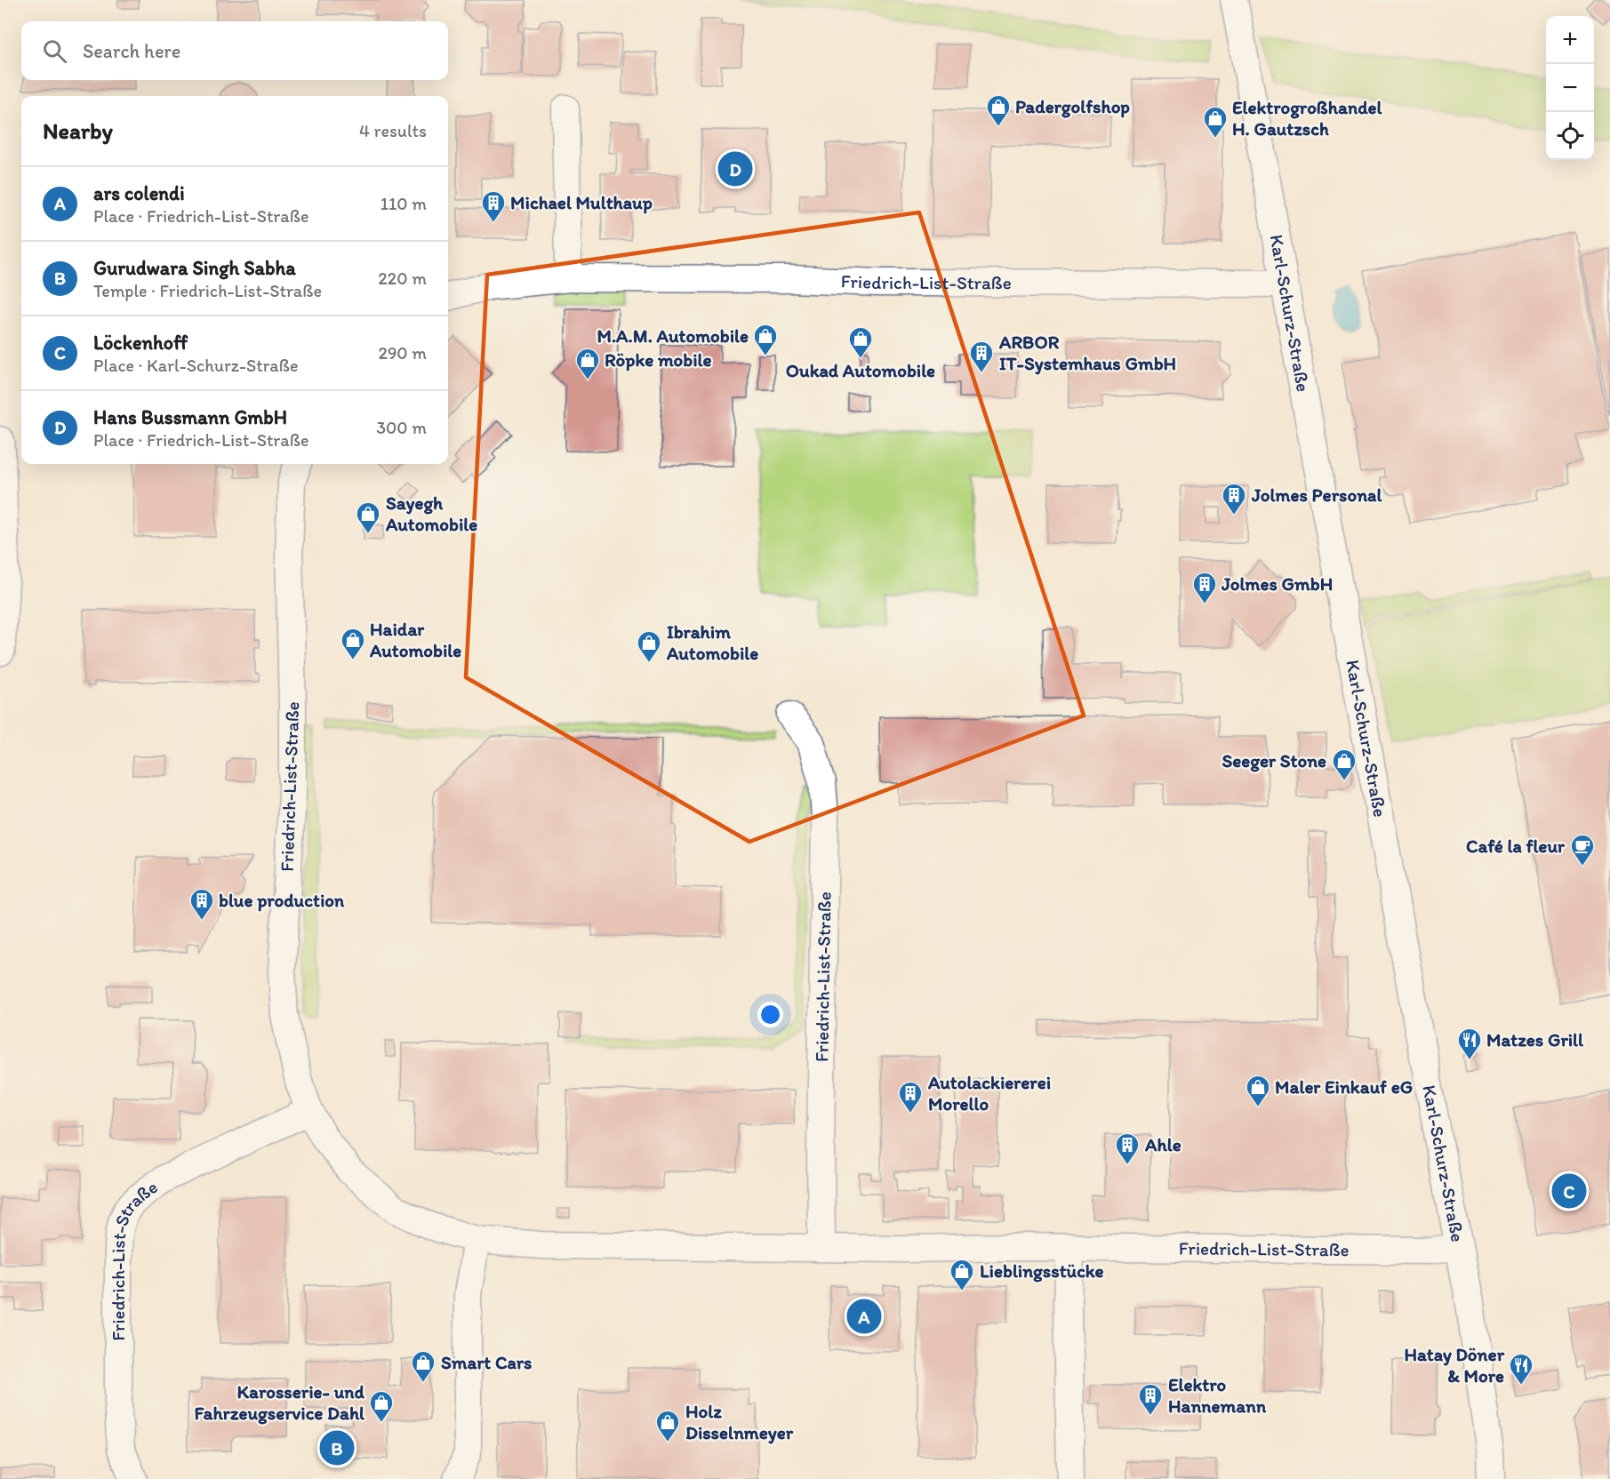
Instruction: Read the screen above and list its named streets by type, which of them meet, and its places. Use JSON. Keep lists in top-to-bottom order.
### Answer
{
  "streets": {
    "street": ["Friedrich-List-Straße", "Karl-Schurz-Straße"]
  },
  "crossings": [
    ["Friedrich-List-Straße", "Karl-Schurz-Straße"]
  ],
  "places": {
    "shop": [
      "Padergolfshop",
      "Elektrogroßhandel H. Gautzsch",
      "M.A.M. Automobile",
      "Oukad Automobile",
      "Röpke mobile",
      "Sayegh Automobile",
      "Haidar Automobile",
      "Ibrahim Automobile",
      "Seeger Stone",
      "Maler Einkauf eG",
      "Lieblingsstücke",
      "Smart Cars",
      "Karosserie- und Fahrzeugservice Dahl",
      "Holz Disselnmeyer"
    ],
    "building": [
      "Michael Multhaup",
      "ARBOR IT-Systemhaus GmbH",
      "Jolmes Personal",
      "Jolmes GmbH",
      "blue production",
      "Autolackiererei Morello",
      "Ahle",
      "Elektro Hannemann"
    ],
    "cafe": ["Café la fleur"],
    "restaurant": ["Matzes Grill", "Hatay Döner & More"]
  },
  "page": {
    "map_buttons": ["+", "−"],
    "search": "Search here",
    "heading": ["Nearby", "4 results"],
    "pins": [
      "D",
      "C",
      "A",
      "B"
    ],
    "list": [
      {
        "mark": "A",
        "name": "ars colendi",
        "note": "Place · Friedrich-List-Straße",
        "value": "110 m"
      },
      {
        "mark": "B",
        "name": "Gurudwara Singh Sabha",
        "note": "Temple · Friedrich-List-Straße",
        "value": "220 m"
      },
      {
        "mark": "C",
        "name": "Löckenhoff",
        "note": "Place · Karl-Schurz-Straße",
        "value": "290 m"
      },
      {
        "mark": "D",
        "name": "Hans Bussmann GmbH",
        "note": "Place · Friedrich-List-Straße",
        "value": "300 m"
      }
    ]
  }
}
